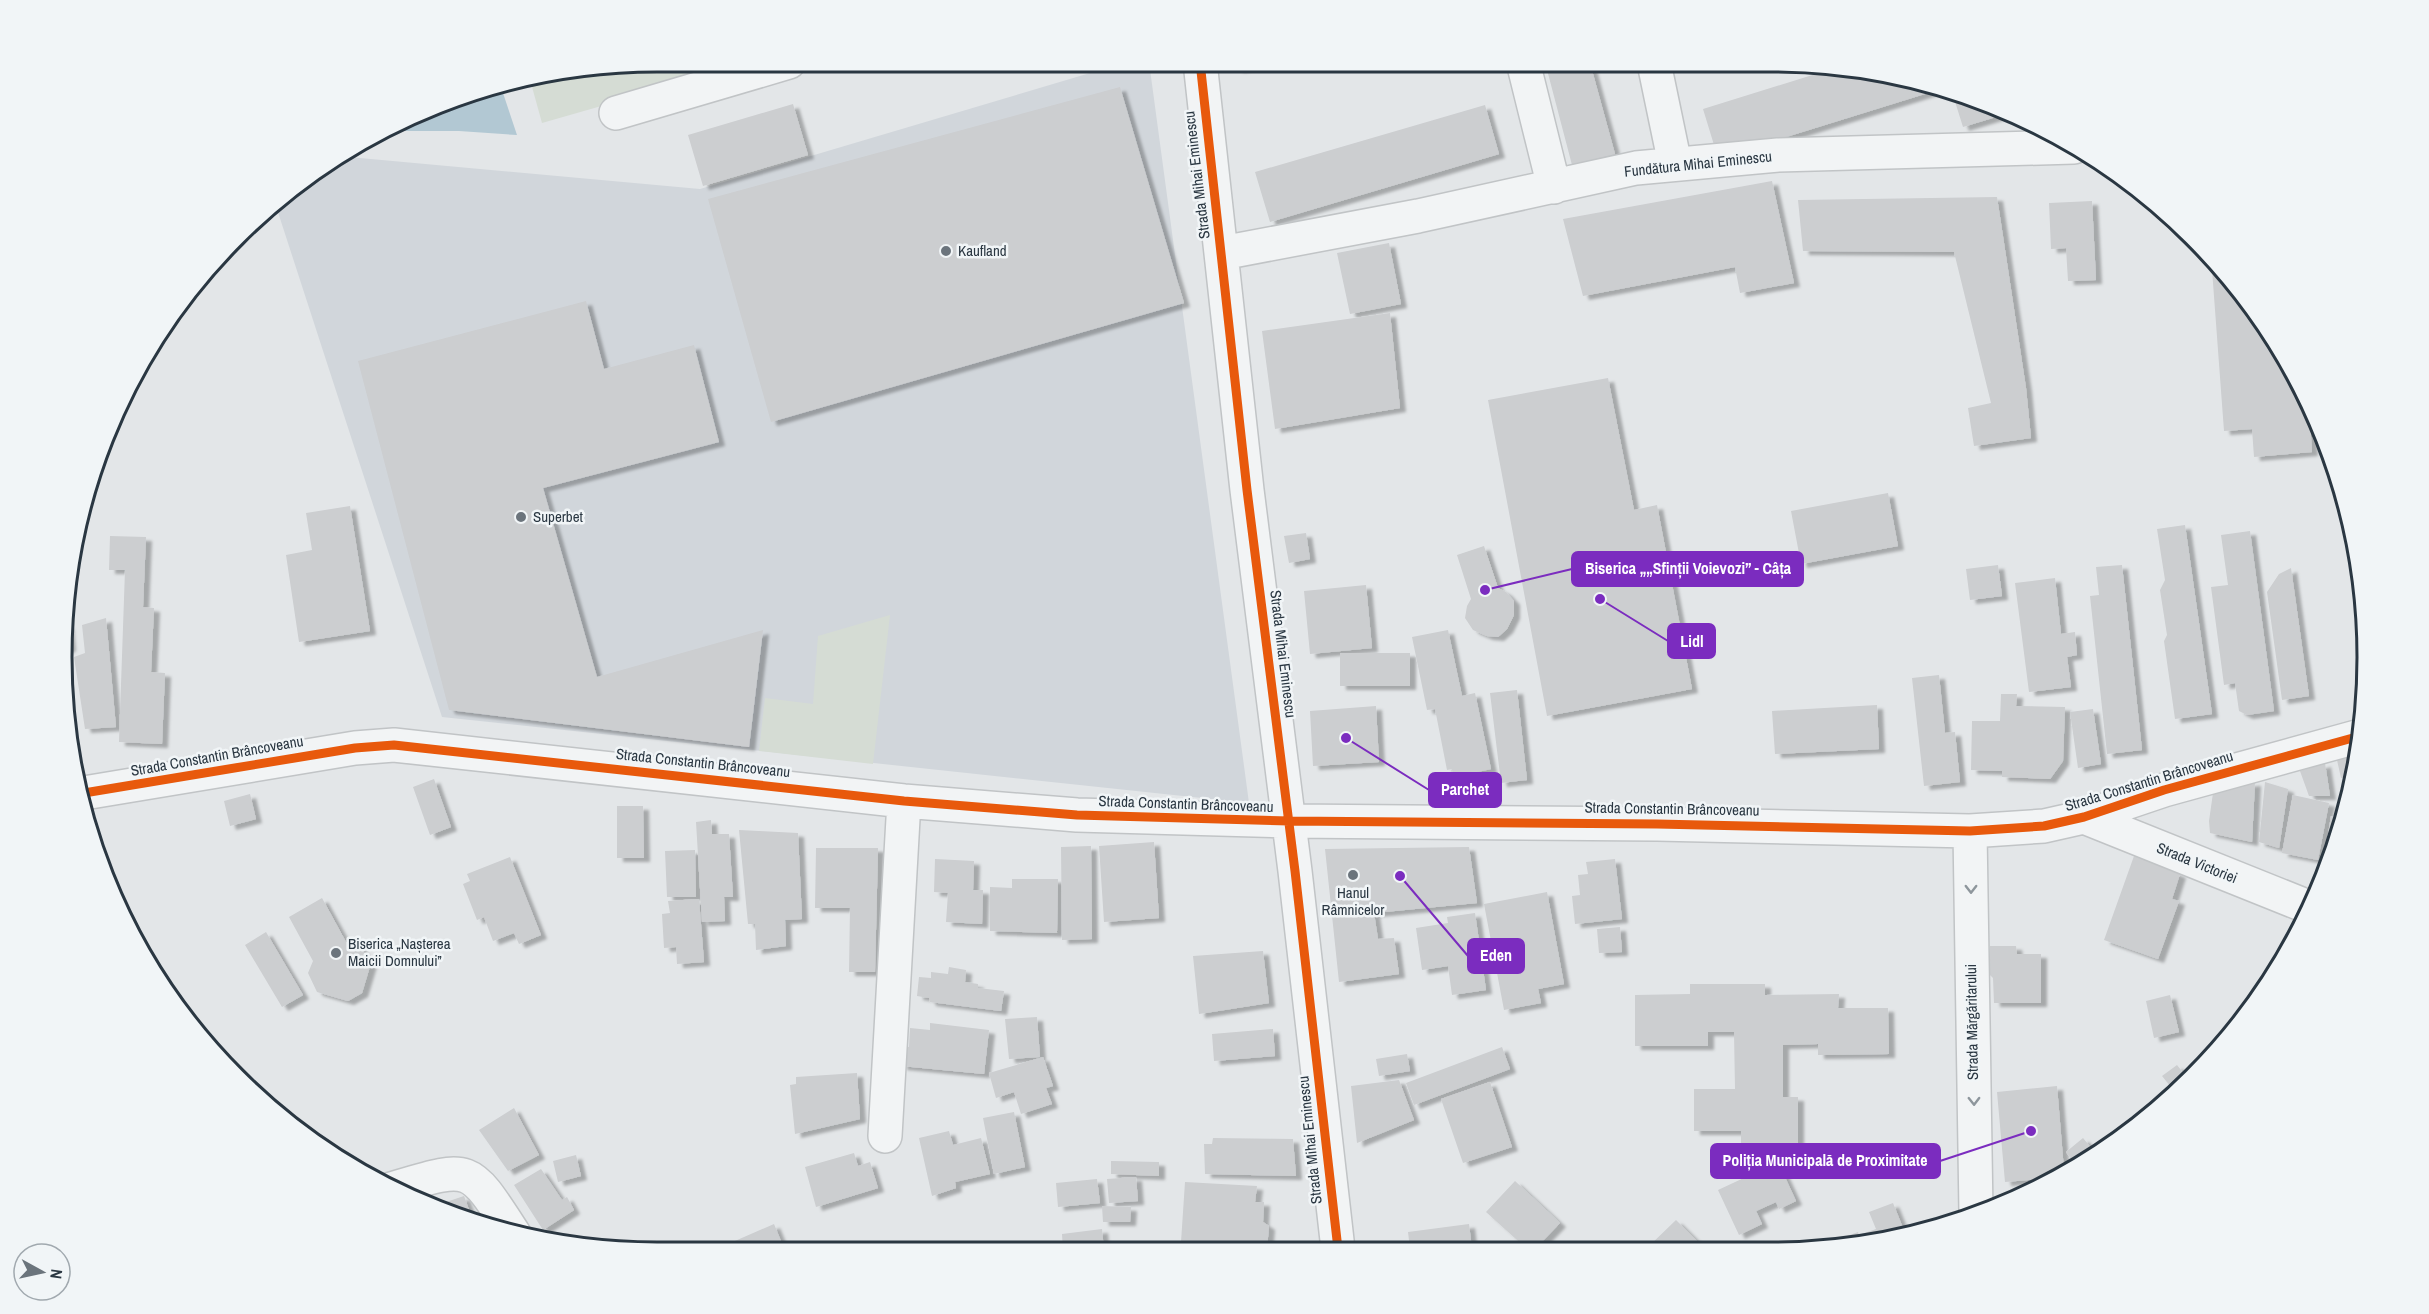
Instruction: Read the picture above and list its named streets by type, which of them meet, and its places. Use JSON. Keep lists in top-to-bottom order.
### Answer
{
  "streets": {
    "street": [
      "Fundătura Mihai Eminescu",
      "Strada Mihai Eminescu",
      "Strada Constantin Brâncoveanu",
      "Strada Victoriei",
      "Strada Mărgăritarului"
    ]
  },
  "crossings": [
    ["Fundătura Mihai Eminescu", "Strada Mihai Eminescu"],
    ["Strada Mihai Eminescu", "Strada Constantin Brâncoveanu"],
    ["Strada Constantin Brâncoveanu", "Strada Victoriei"],
    ["Strada Constantin Brâncoveanu", "Strada Mărgăritarului"]
  ],
  "one_way": ["Strada Mărgăritarului"],
  "places": [
    "Kaufland",
    "Superbet",
    "Biserica „„Sfinții Voievozi” - Câța",
    "Lidl",
    "Parchet",
    "Hanul Râmnicelor",
    "Eden",
    "Biserica „Nașterea Maicii Domnului”",
    "Poliția Municipală de Proximitate"
  ],
  "north": "right"
}
